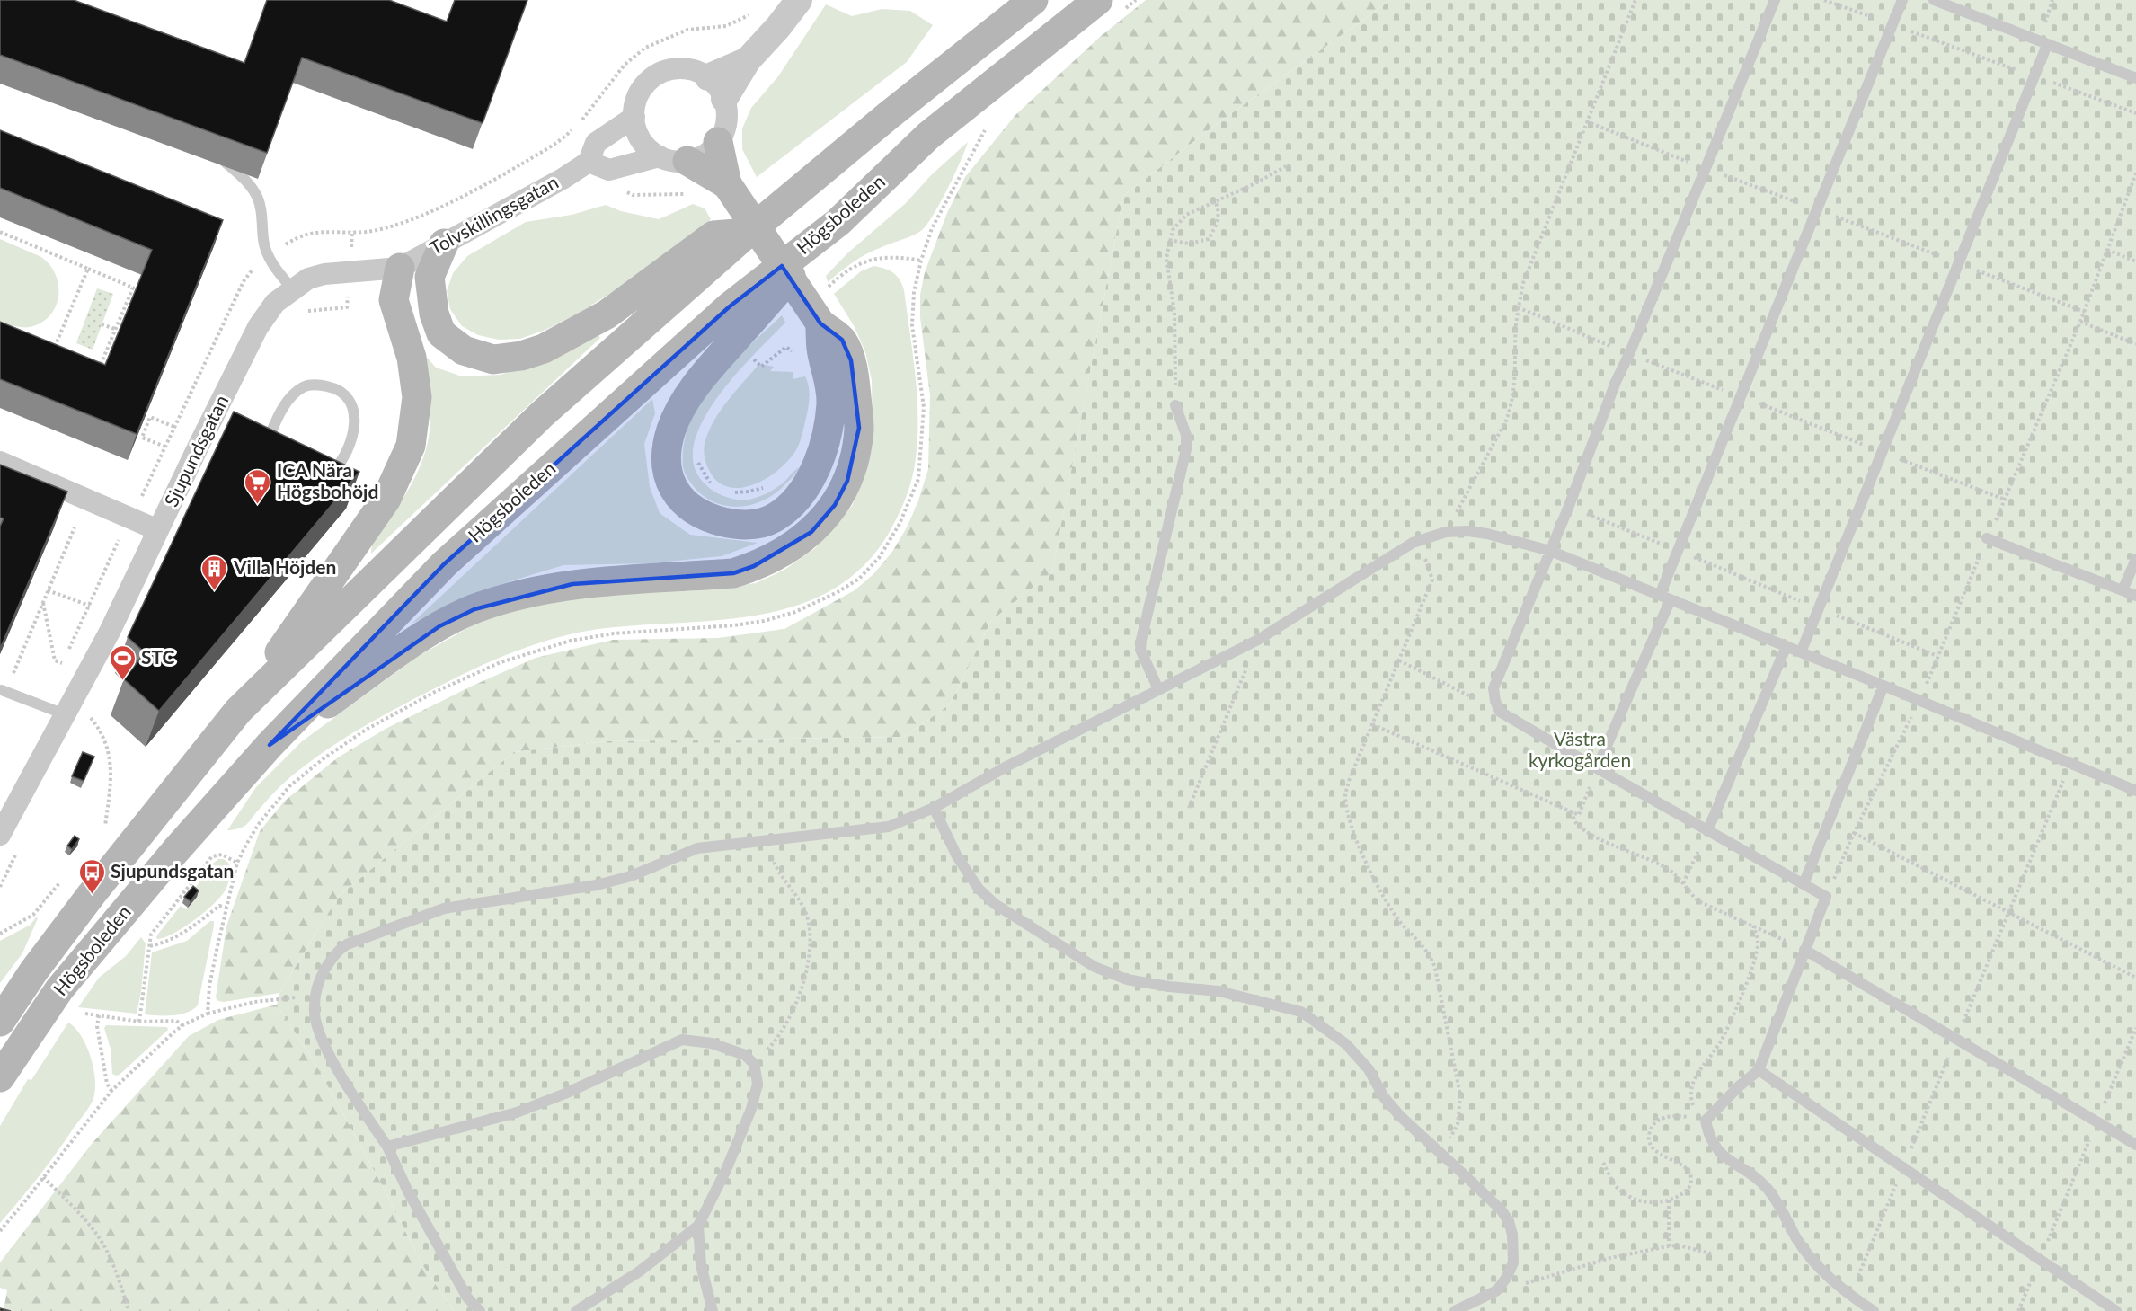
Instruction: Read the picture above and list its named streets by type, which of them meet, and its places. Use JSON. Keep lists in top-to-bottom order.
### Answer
{
  "streets": {
    "main road": ["Högsboleden"],
    "street": ["Tolvskillingsgatan", "Sjupundsgatan"]
  },
  "crossings": [
    ["Tolvskillingsgatan", "Sjupundsgatan"]
  ],
  "parks": ["Västra kyrkogården"],
  "places": {
    "supermarket": ["ICA Nära Högsbohöjd"],
    "building": ["Villa Höjden"],
    "sports": ["STC"],
    "bus stop": ["Sjupundsgatan"]
  }
}
